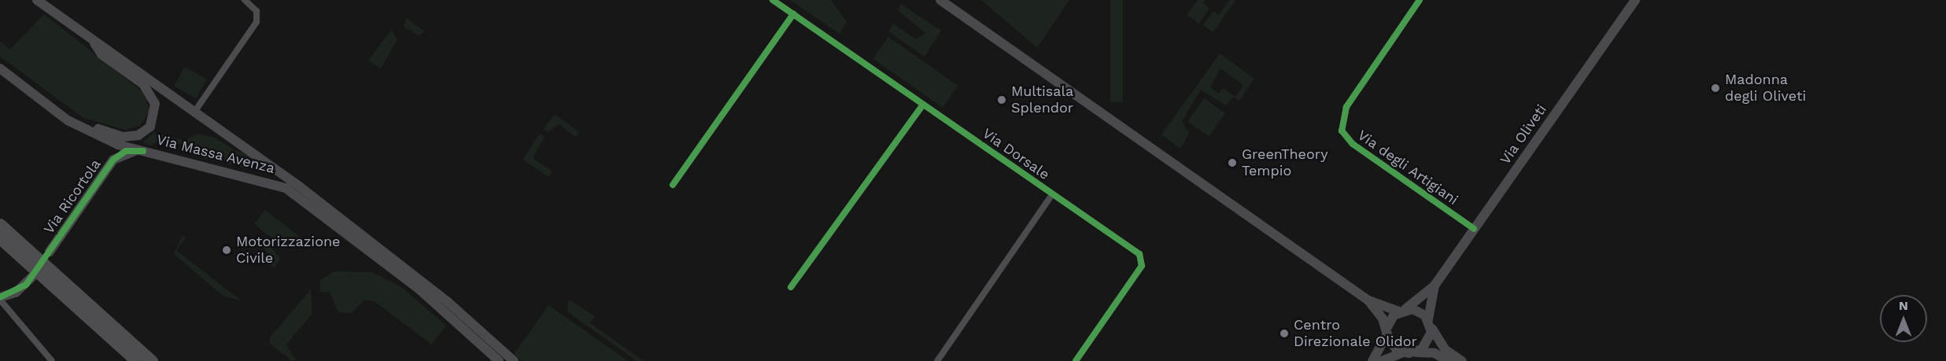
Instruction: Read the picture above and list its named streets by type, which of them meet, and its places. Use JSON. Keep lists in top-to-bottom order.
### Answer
{
  "streets": {
    "main road": ["Via Oliveti", "Via Massa Avenza", "Via Ricortola"],
    "street": ["Via Dorsale", "Via degli Artigiani"]
  },
  "crossings": [
    ["Via Oliveti", "Via degli Artigiani"],
    ["Via Massa Avenza", "Via Ricortola"]
  ],
  "places": [
    "Madonna degli Oliveti",
    "Multisala Splendor",
    "GreenTheory Tempio",
    "Motorizzazione Civile",
    "Centro Direzionale Olidor"
  ],
  "north": "top"
}
